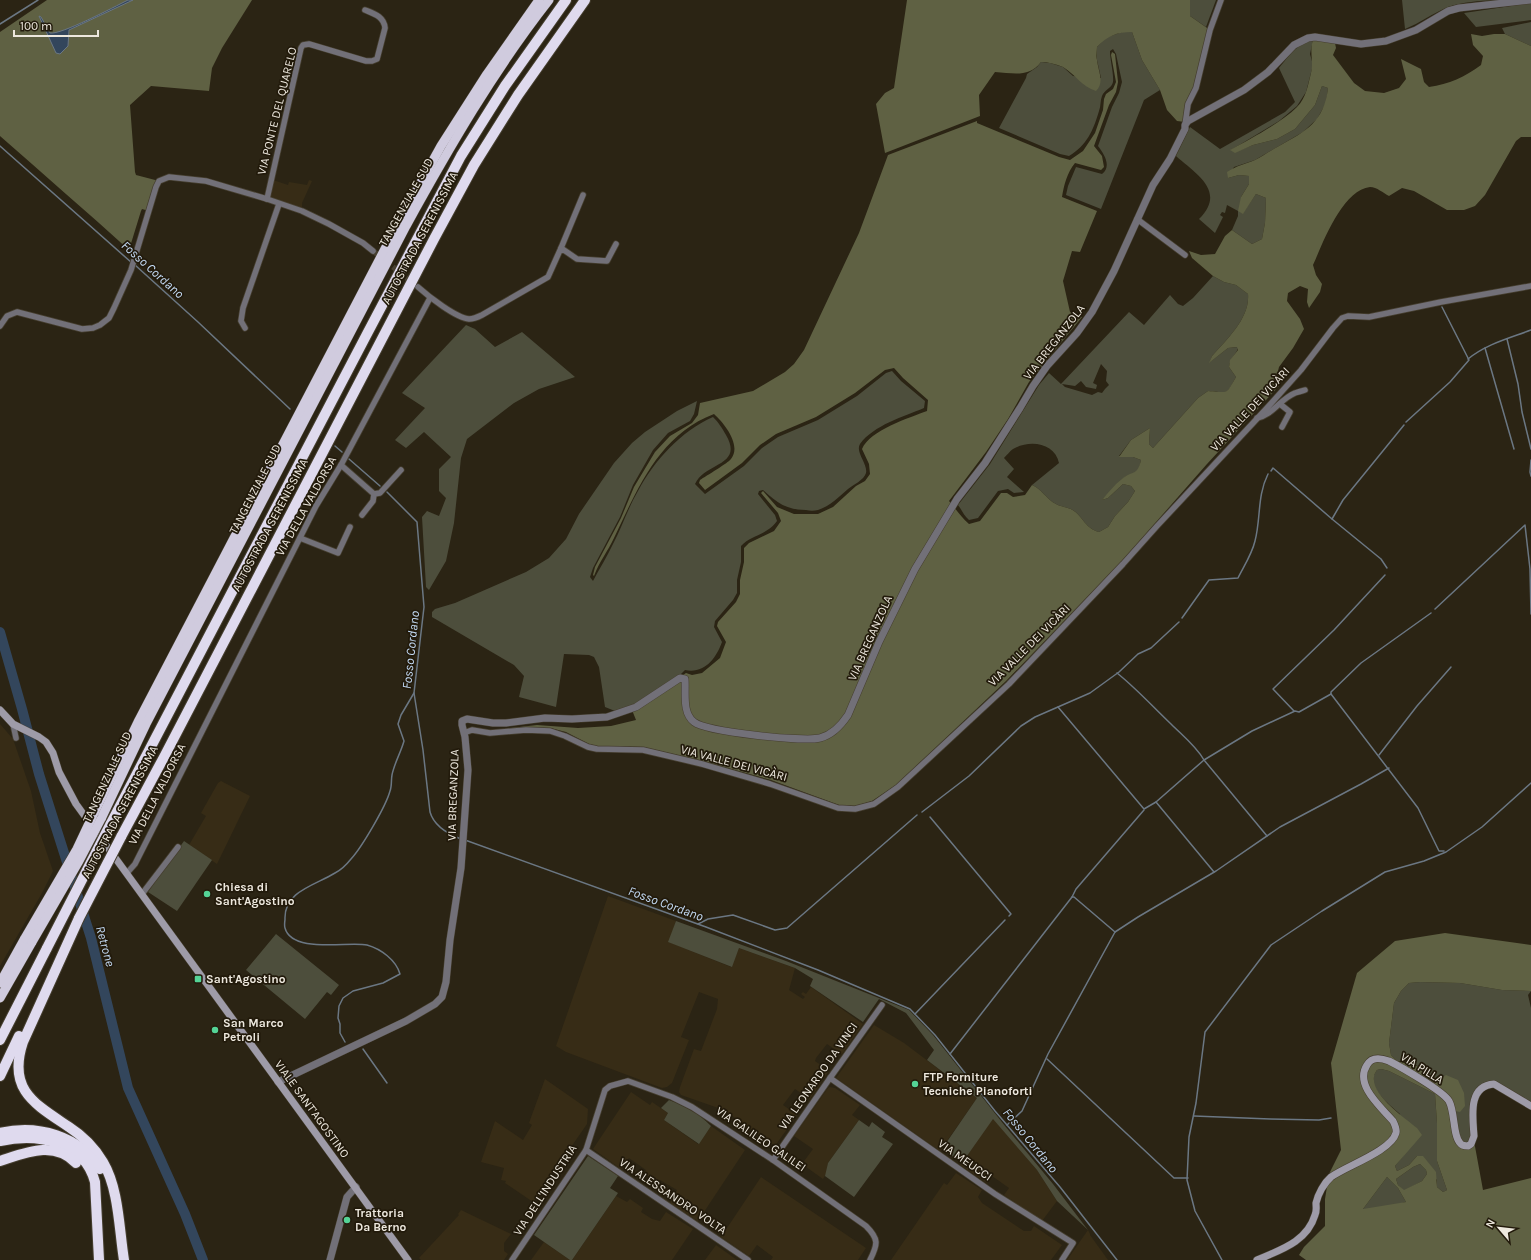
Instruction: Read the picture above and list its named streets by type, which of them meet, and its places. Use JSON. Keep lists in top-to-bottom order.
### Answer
{
  "streets": {
    "highway": ["TANGENZIALE SUD", "AUTOSTRADA SERENISSIMA"],
    "main road": ["VIA PILLA", "VIALE SANT'AGOSTINO"],
    "street": [
      "VIA PONTE DEL QUARELO",
      "VIA BREGANZOLA",
      "VIA VALLE DEI VICÀRI",
      "VIA DELLA VALDORSA",
      "VIA LEONARDO DA VINCI",
      "VIA GALILEO GALILEI",
      "VIA MEUCCI",
      "VIA DELL'INDUSTRIA",
      "VIA ALESSANDRO VOLTA"
    ]
  },
  "crossings": [
    ["VIA BREGANZOLA", "VIA VALLE DEI VICÀRI"],
    ["VIA BREGANZOLA", "VIALE SANT'AGOSTINO"],
    ["VIA DELLA VALDORSA", "VIALE SANT'AGOSTINO"],
    ["VIA LEONARDO DA VINCI", "VIA GALILEO GALILEI"],
    ["VIA LEONARDO DA VINCI", "VIA MEUCCI"],
    ["VIA GALILEO GALILEI", "VIA DELL'INDUSTRIA"],
    ["VIA DELL'INDUSTRIA", "VIA ALESSANDRO VOLTA"]
  ],
  "water": ["Fosso Cordano", "Retrone"],
  "places": {
    "other": [
      "Chiesa di Sant'Agostino",
      "San Marco Petroli",
      "FTP Forniture Tecniche Pianoforti",
      "Trattoria Da Berno"
    ],
    "transit": ["Sant'Agostino"]
  },
  "scale_bar": "100 m",
  "north": "top left"
}
